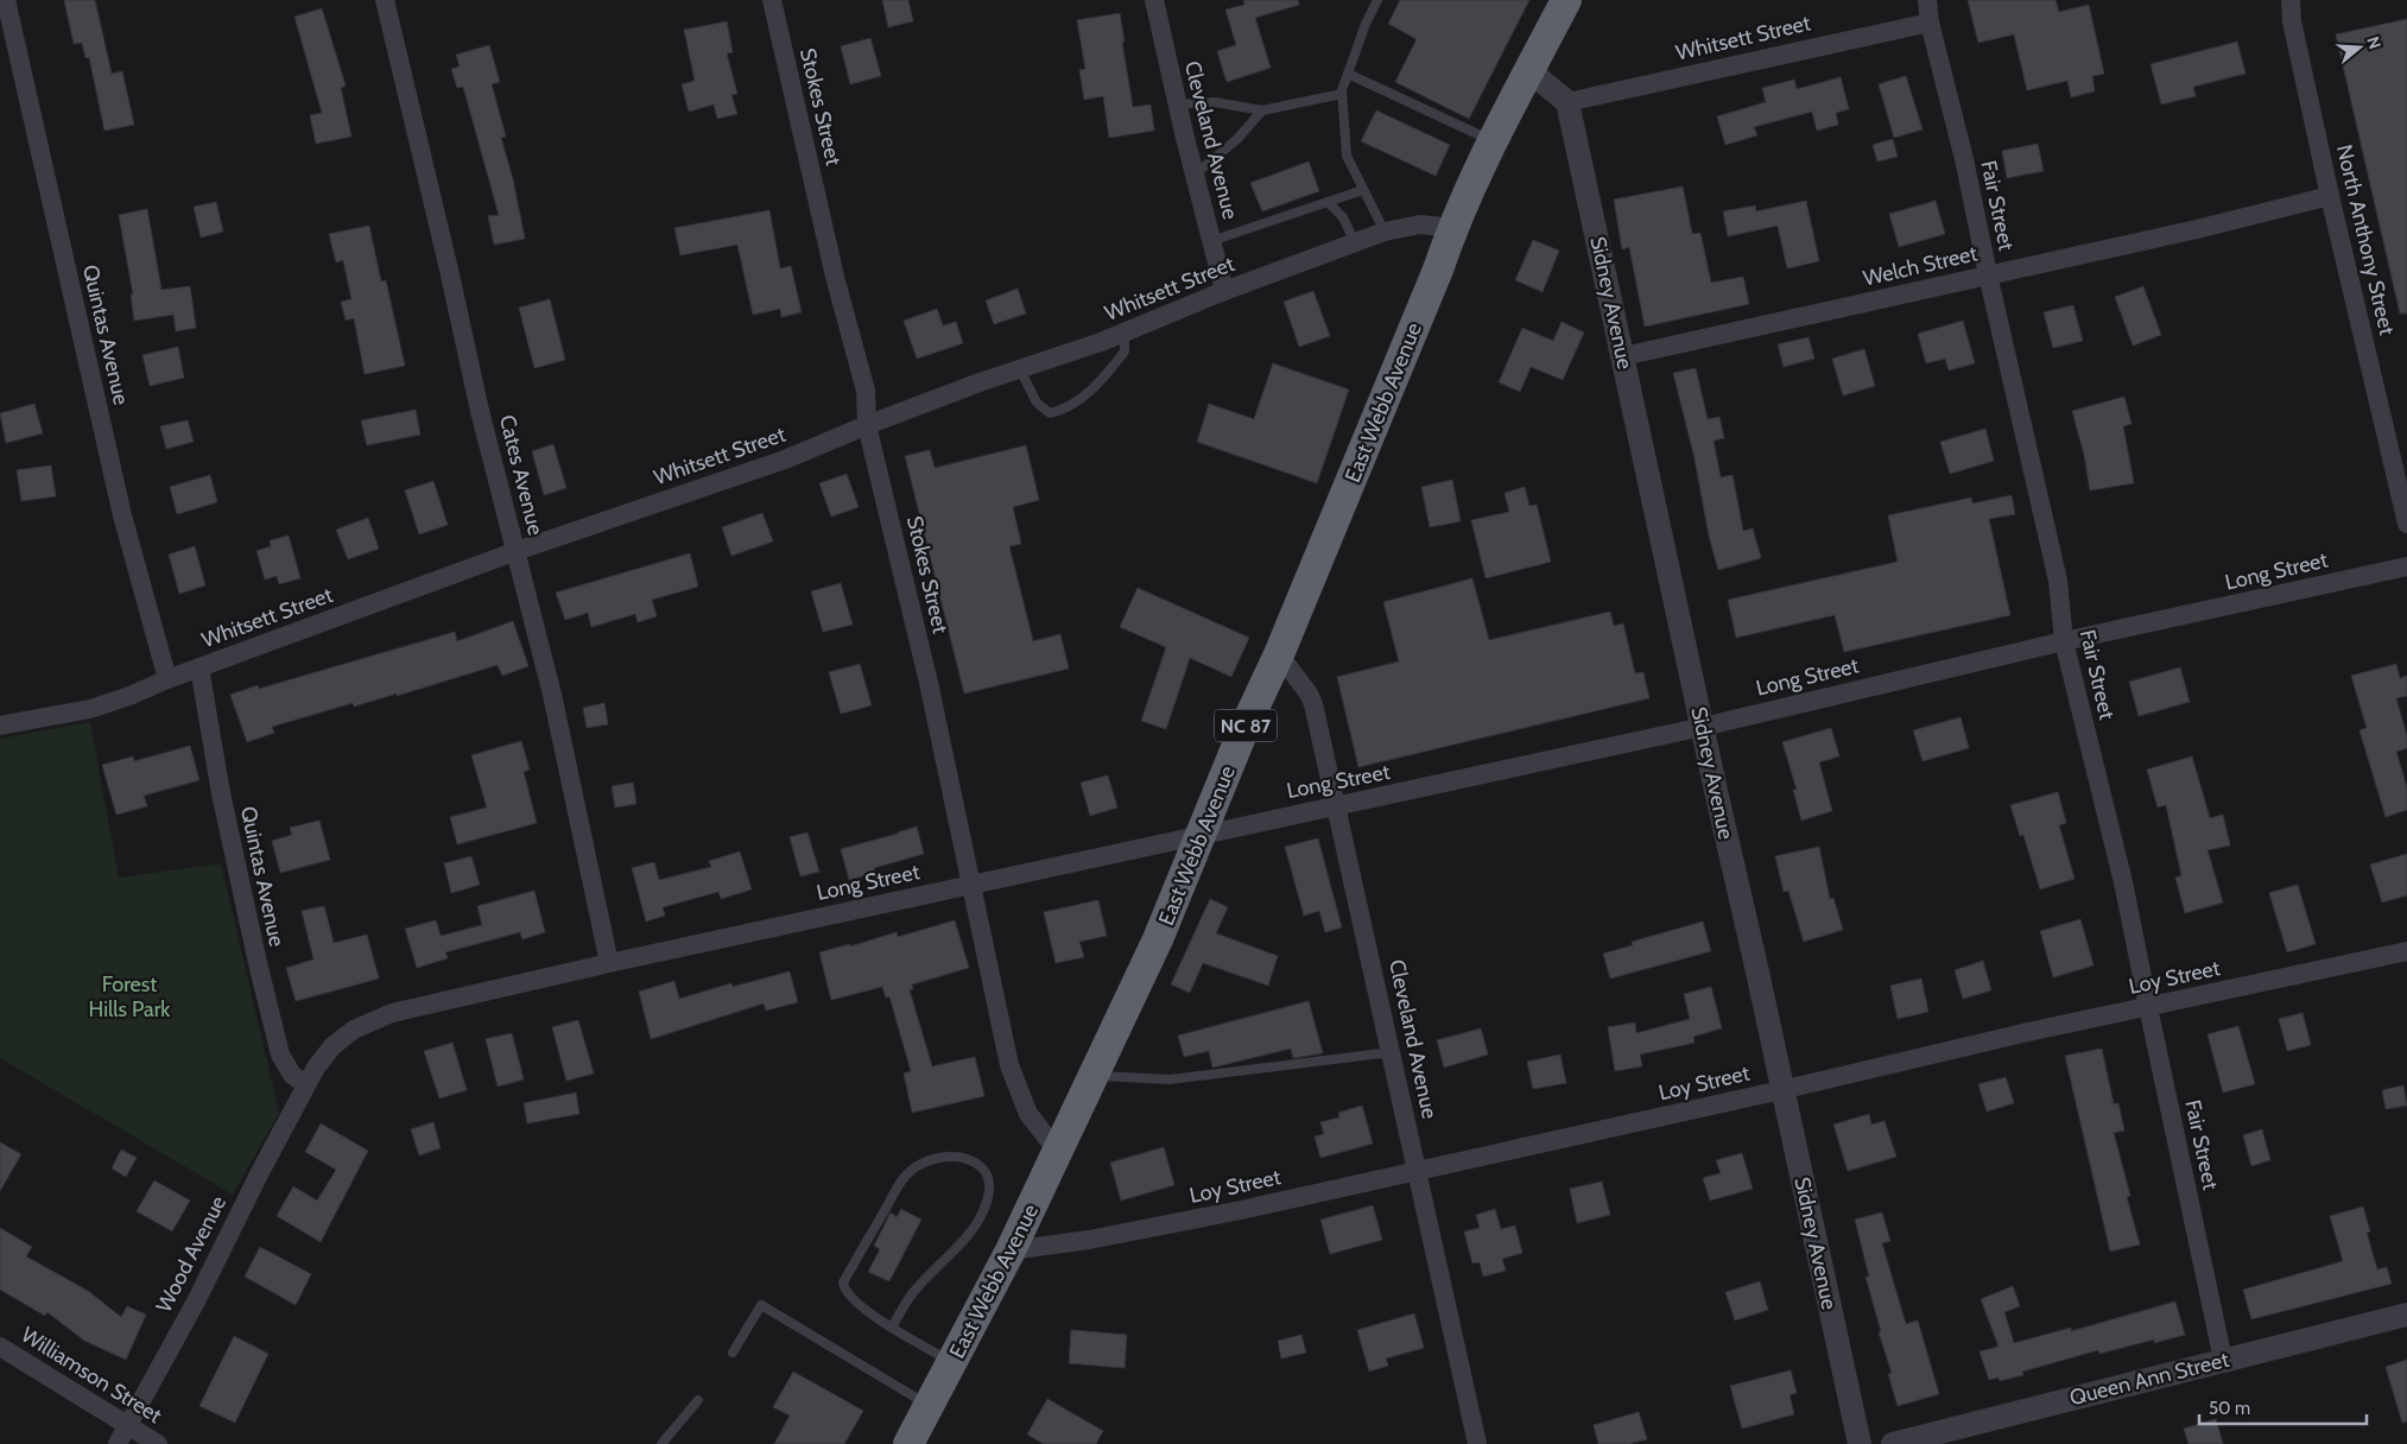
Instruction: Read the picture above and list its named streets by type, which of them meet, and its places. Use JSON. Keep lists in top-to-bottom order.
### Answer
{
  "streets": {
    "highway": ["East Webb Avenue", "NC 87"],
    "street": [
      "Whitsett Street",
      "Stokes Street",
      "Cleveland Avenue",
      "Fair Street",
      "North Anthony Street",
      "Welch Street",
      "Sidney Avenue",
      "Quintas Avenue",
      "Cates Avenue",
      "Long Street",
      "Loy Street",
      "Wood Avenue",
      "Williamson Street",
      "Queen Ann Street"
    ]
  },
  "crossings": [
    ["Whitsett Street", "Stokes Street"],
    ["Whitsett Street", "Cleveland Avenue"],
    ["Whitsett Street", "Fair Street"],
    ["Whitsett Street", "Sidney Avenue"],
    ["Whitsett Street", "Quintas Avenue"],
    ["Whitsett Street", "East Webb Avenue"],
    ["Whitsett Street", "Cates Avenue"],
    ["Stokes Street", "East Webb Avenue"],
    ["Stokes Street", "Long Street"],
    ["Cleveland Avenue", "East Webb Avenue"],
    ["Cleveland Avenue", "Long Street"],
    ["Cleveland Avenue", "Loy Street"],
    ["Fair Street", "Welch Street"],
    ["Fair Street", "Long Street"],
    ["Fair Street", "Loy Street"],
    ["Fair Street", "Queen Ann Street"],
    ["North Anthony Street", "Welch Street"],
    ["Welch Street", "Sidney Avenue"],
    ["Sidney Avenue", "Long Street"],
    ["Sidney Avenue", "Loy Street"],
    ["Quintas Avenue", "Long Street"],
    ["Quintas Avenue", "Wood Avenue"],
    ["East Webb Avenue", "Long Street"],
    ["East Webb Avenue", "Loy Street"],
    ["Cates Avenue", "Long Street"],
    ["Long Street", "Wood Avenue"],
    ["Wood Avenue", "Williamson Street"]
  ],
  "parks": ["Forest Hills Park"],
  "scale_bar": "50 m",
  "north": "right"
}
